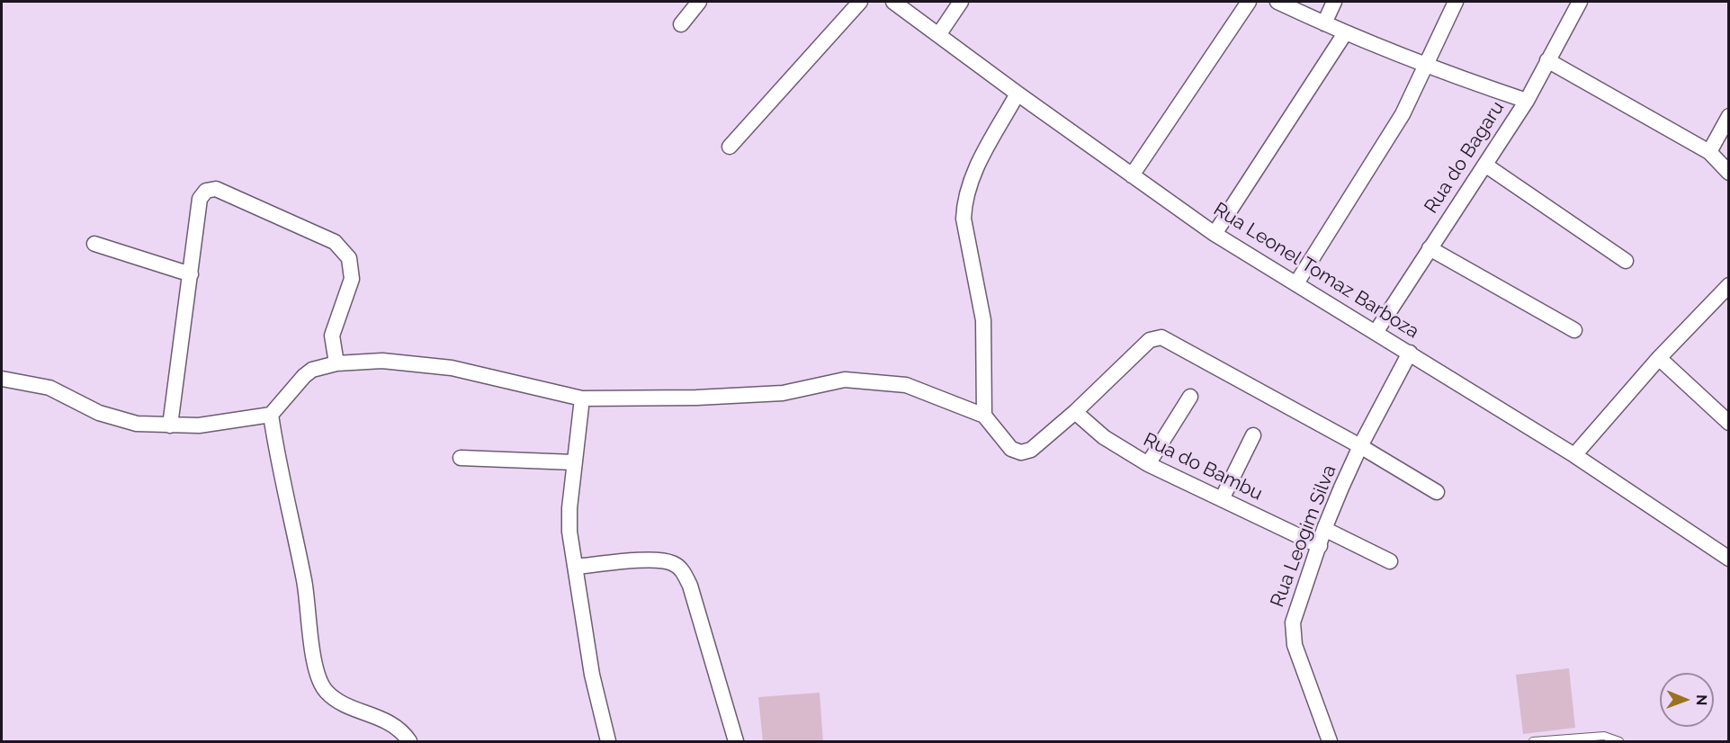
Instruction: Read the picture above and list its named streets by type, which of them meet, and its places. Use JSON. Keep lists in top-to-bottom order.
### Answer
{
  "streets": {
    "street": [
      "Rua do Bagaru",
      "Rua Leonel Tomaz Barboza",
      "Rua do Bambu",
      "Rua Leogim Silva"
    ]
  },
  "crossings": [
    ["Rua do Bagaru", "Rua Leonel Tomaz Barboza"],
    ["Rua Leonel Tomaz Barboza", "Rua Leogim Silva"],
    ["Rua do Bambu", "Rua Leogim Silva"]
  ],
  "north": "right"
}
